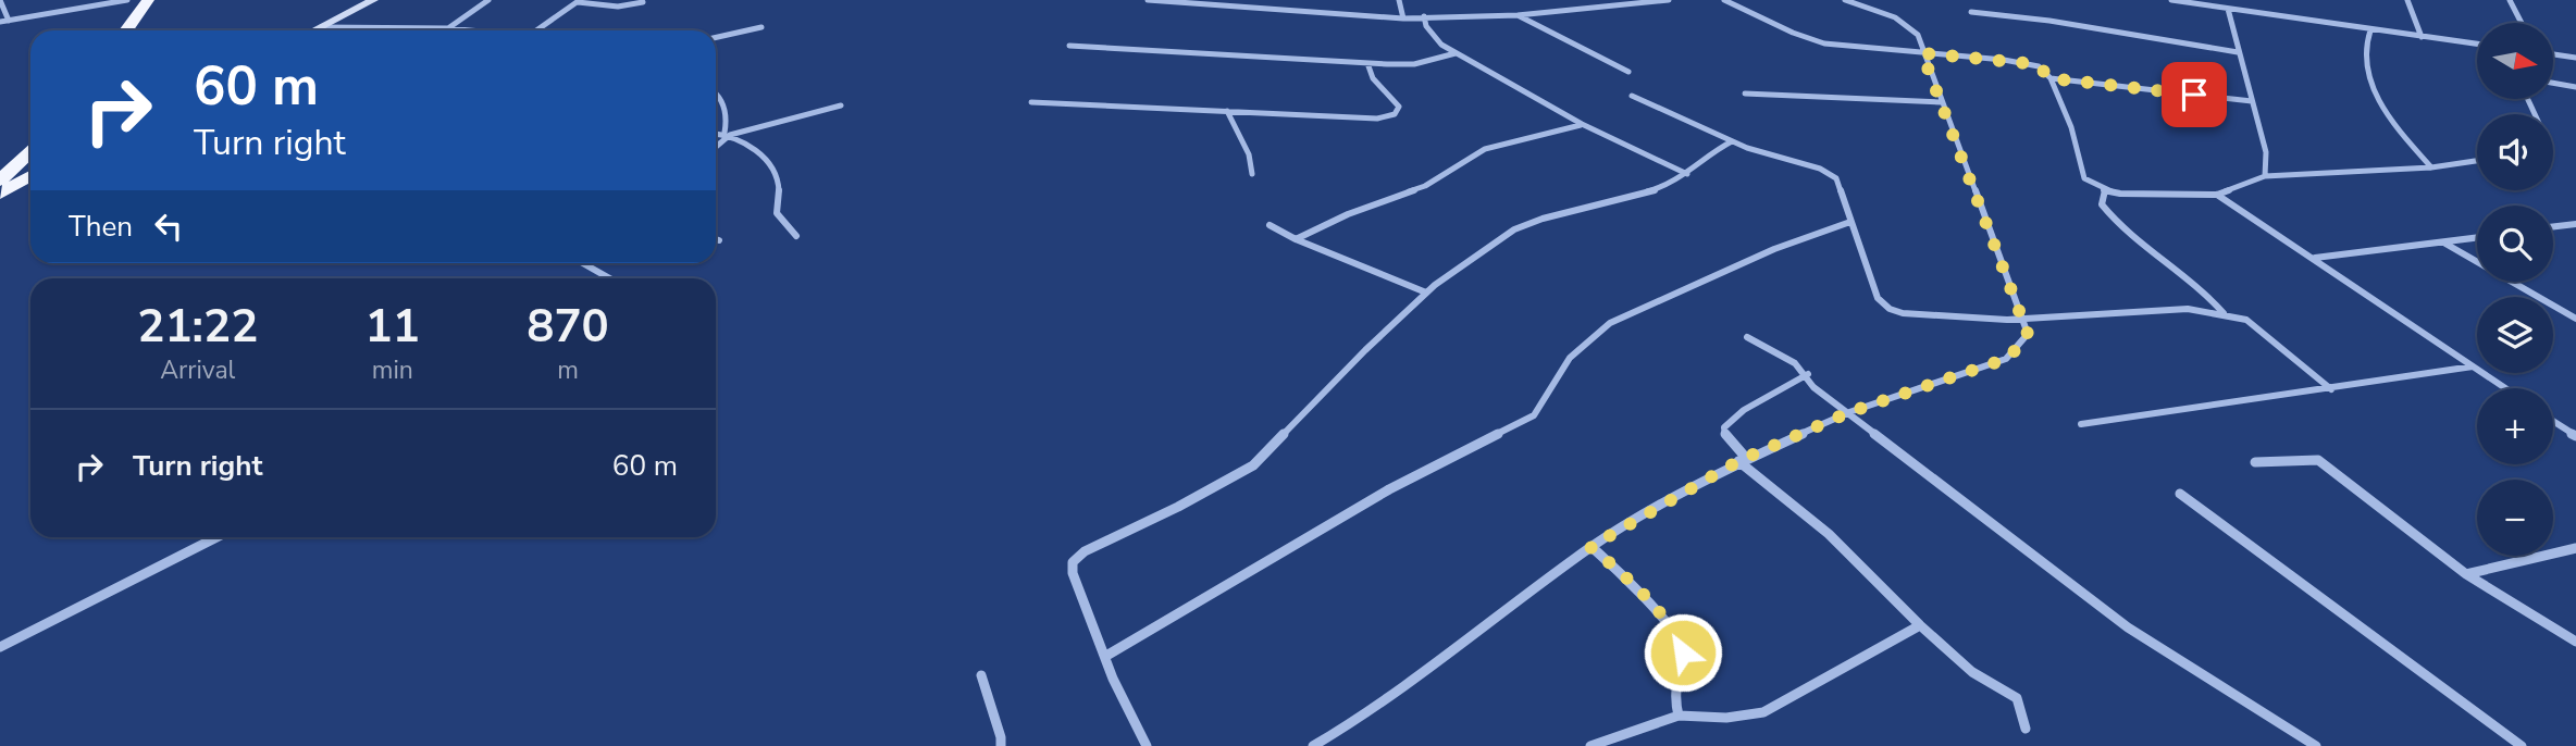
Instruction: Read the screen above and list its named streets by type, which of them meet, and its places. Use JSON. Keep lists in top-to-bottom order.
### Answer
{
  "north": "right",
  "page": {
    "map_buttons": ["+", "−"],
    "turn": ["60 m", "Turn right"],
    "then": "Then",
    "eta": [
      "21:22",
      "Arrival",
      "11",
      "min",
      "870",
      "m"
    ],
    "list": [
      {
        "name": "Turn right",
        "value": "60 m"
      }
    ]
  }
}
